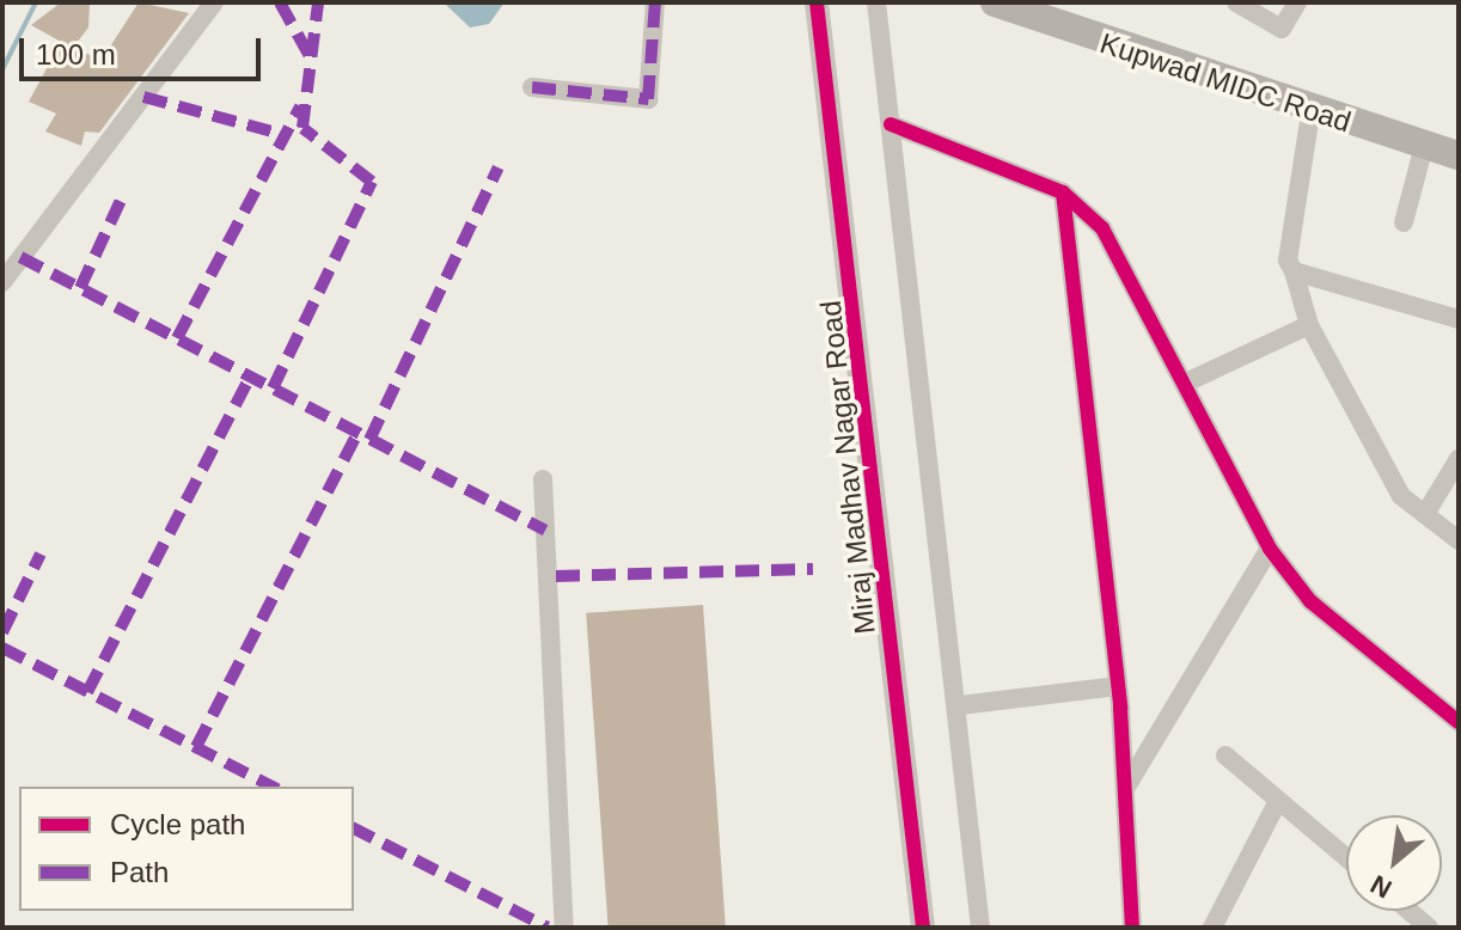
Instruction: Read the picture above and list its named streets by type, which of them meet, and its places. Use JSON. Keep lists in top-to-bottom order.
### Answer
{
  "streets": {
    "main road": ["Kupwad MIDC Road"],
    "street": ["Miraj Madhav Nagar Road"]
  },
  "legend": ["Cycle path", "Path"],
  "scale_bar": "100 m",
  "north": "bottom left"
}
